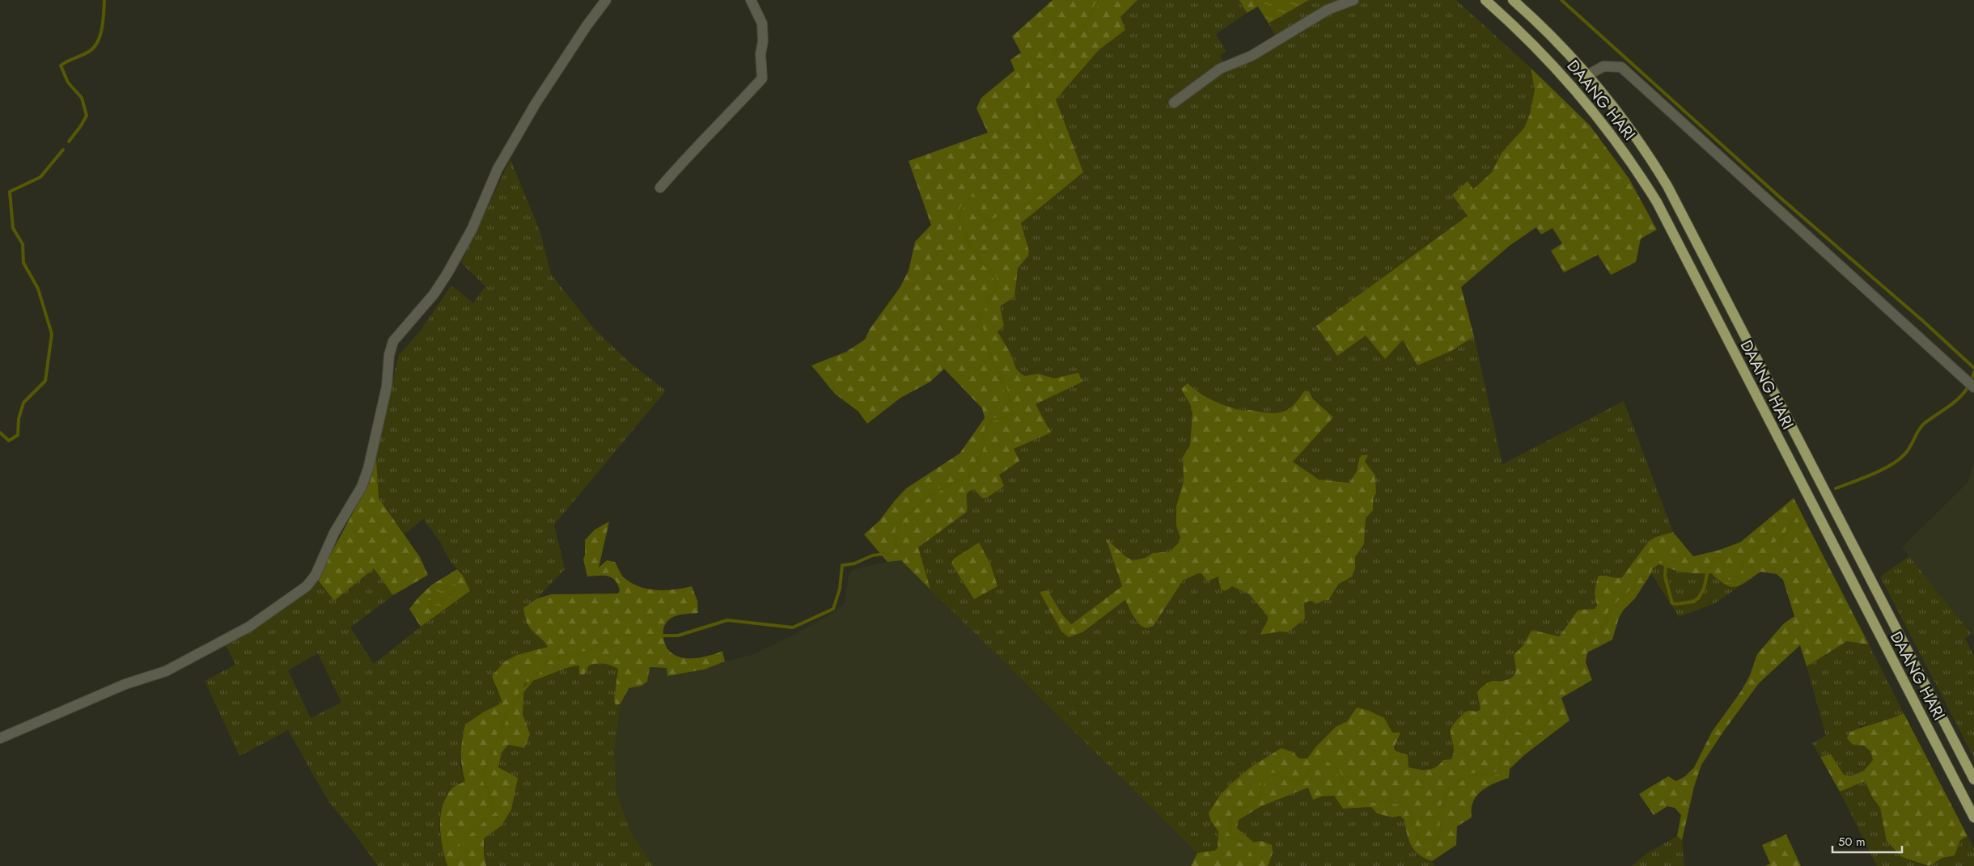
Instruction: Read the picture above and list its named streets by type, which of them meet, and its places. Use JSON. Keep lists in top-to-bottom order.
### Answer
{
  "streets": {
    "main road": ["DAANG HARI"]
  },
  "scale_bar": "50 m"
}
